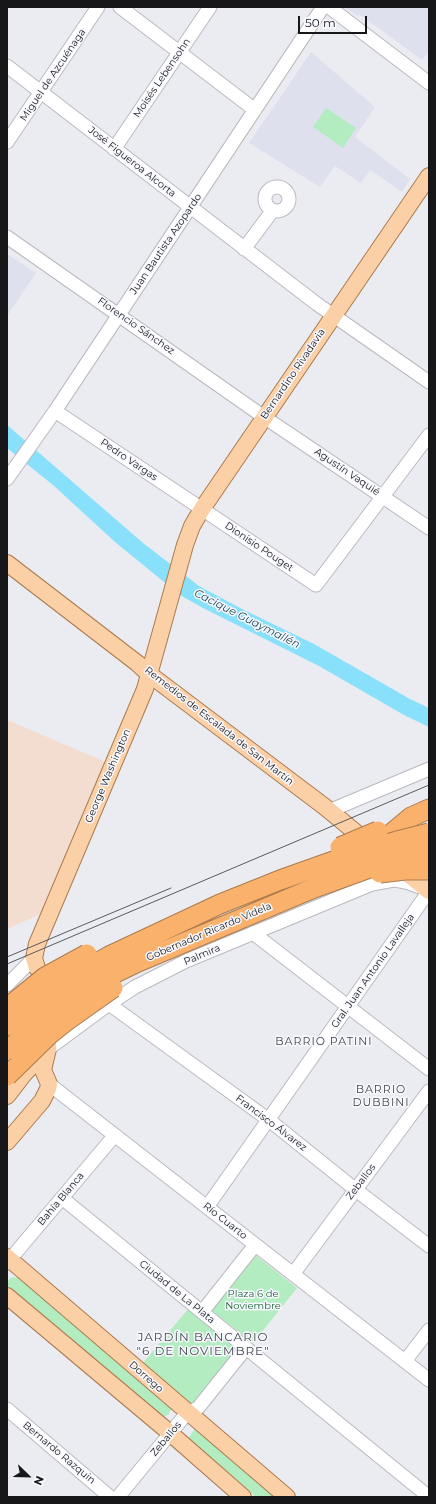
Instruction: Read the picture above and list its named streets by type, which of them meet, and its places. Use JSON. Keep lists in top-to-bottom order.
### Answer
{
  "streets": {
    "highway": ["Gobernador Ricardo Videla"],
    "main road": [
      "Bernardino Rivadavia",
      "Remedios de Escalada de San Martín",
      "George Washington",
      "Palmira",
      "Dorrego"
    ],
    "street": [
      "Miguel de Azcuénaga",
      "Moisés Lebensohn",
      "José Figueroa Alcorta",
      "Juan Bautista Azopardo",
      "Florencio Sánchez",
      "Pedro Vargas",
      "Agustín Vaquié",
      "Dionisio Pouget",
      "Gral. Juan Antonio Lavalleja",
      "Francisco Álvarez",
      "Zeballos",
      "Bahía Blanca",
      "Río Cuarto",
      "Ciudad de La Plata",
      "Bernardo Razquin"
    ]
  },
  "crossings": [
    ["Miguel de Azcuénaga", "José Figueroa Alcorta"],
    ["Moisés Lebensohn", "José Figueroa Alcorta"],
    ["José Figueroa Alcorta", "Juan Bautista Azopardo"],
    ["José Figueroa Alcorta", "Bernardino Rivadavia"],
    ["Juan Bautista Azopardo", "Florencio Sánchez"],
    ["Juan Bautista Azopardo", "Pedro Vargas"],
    ["Florencio Sánchez", "Bernardino Rivadavia"],
    ["Florencio Sánchez", "Agustín Vaquié"],
    ["Bernardino Rivadavia", "Pedro Vargas"],
    ["Bernardino Rivadavia", "Agustín Vaquié"],
    ["Bernardino Rivadavia", "Dionisio Pouget"],
    ["Bernardino Rivadavia", "George Washington"],
    ["Pedro Vargas", "Dionisio Pouget"],
    ["Agustín Vaquié", "Dionisio Pouget"],
    ["Remedios de Escalada de San Martín", "George Washington"],
    ["Remedios de Escalada de San Martín", "Palmira"],
    ["Remedios de Escalada de San Martín", "Gral. Juan Antonio Lavalleja"],
    ["Palmira", "Gral. Juan Antonio Lavalleja"],
    ["Palmira", "Francisco Álvarez"],
    ["Gral. Juan Antonio Lavalleja", "Francisco Álvarez"],
    ["Gral. Juan Antonio Lavalleja", "Río Cuarto"],
    ["Francisco Álvarez", "Zeballos"],
    ["Zeballos", "Río Cuarto"],
    ["Zeballos", "Ciudad de La Plata"],
    ["Zeballos", "Dorrego"],
    ["Bahía Blanca", "Río Cuarto"],
    ["Bahía Blanca", "Ciudad de La Plata"],
    ["Bahía Blanca", "Dorrego"]
  ],
  "districts": ["BARRIO PATINI", "BARRIO DUBBINI", "JARDÍN BANCARIO \"6 DE NOVIEMBRE\""],
  "water": ["Cacique Guaymallén"],
  "parks": ["Plaza 6 de Noviembre"],
  "scale_bar": "50 m",
  "north": "bottom right"
}
